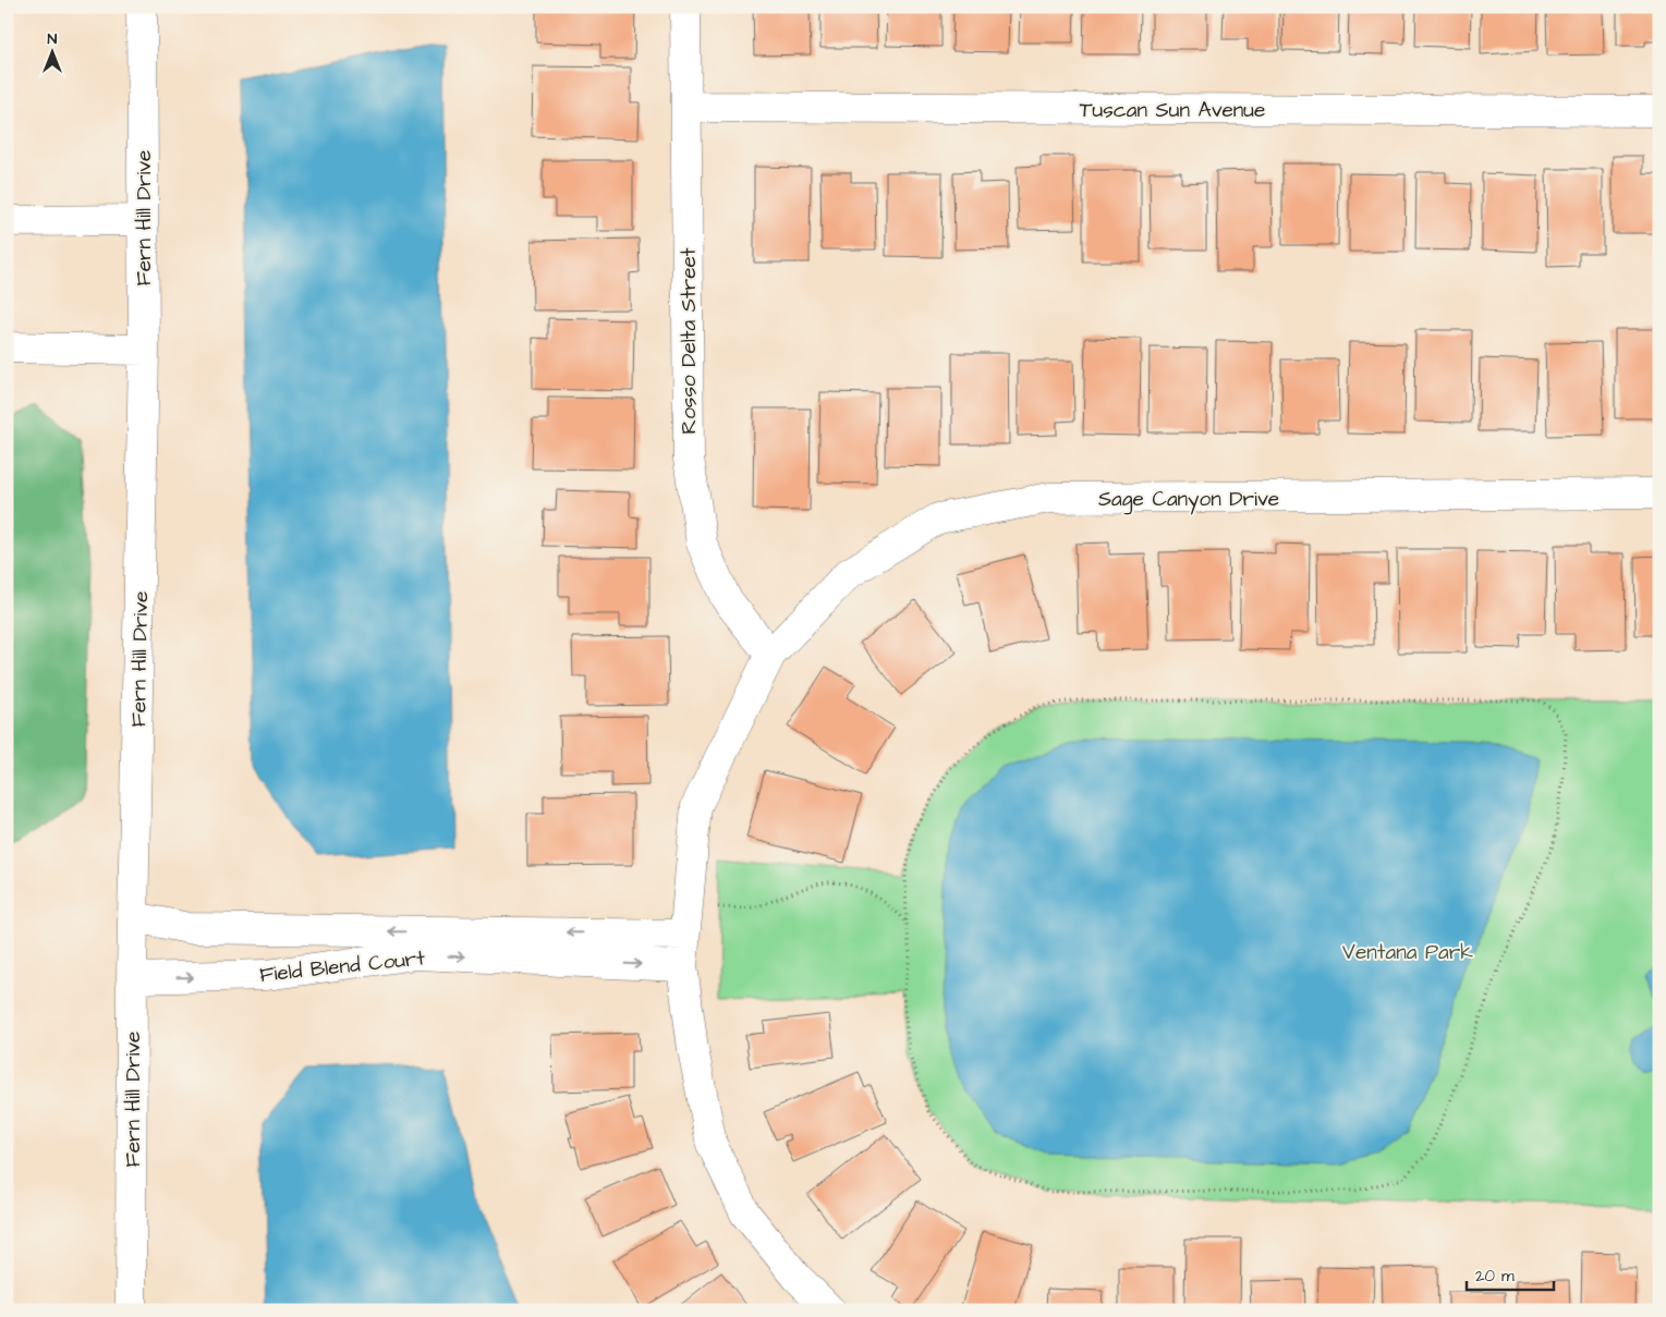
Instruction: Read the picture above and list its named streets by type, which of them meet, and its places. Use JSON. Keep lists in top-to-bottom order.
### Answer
{
  "streets": {
    "street": [
      "Tuscan Sun Avenue",
      "Fern Hill Drive",
      "Rosso Delta Street",
      "Sage Canyon Drive",
      "Field Blend Court"
    ]
  },
  "crossings": [
    ["Tuscan Sun Avenue", "Rosso Delta Street"],
    ["Fern Hill Drive", "Field Blend Court"],
    ["Rosso Delta Street", "Sage Canyon Drive"],
    ["Sage Canyon Drive", "Field Blend Court"]
  ],
  "parks": ["Ventana Park"],
  "scale_bar": "20 m",
  "north": "top"
}
